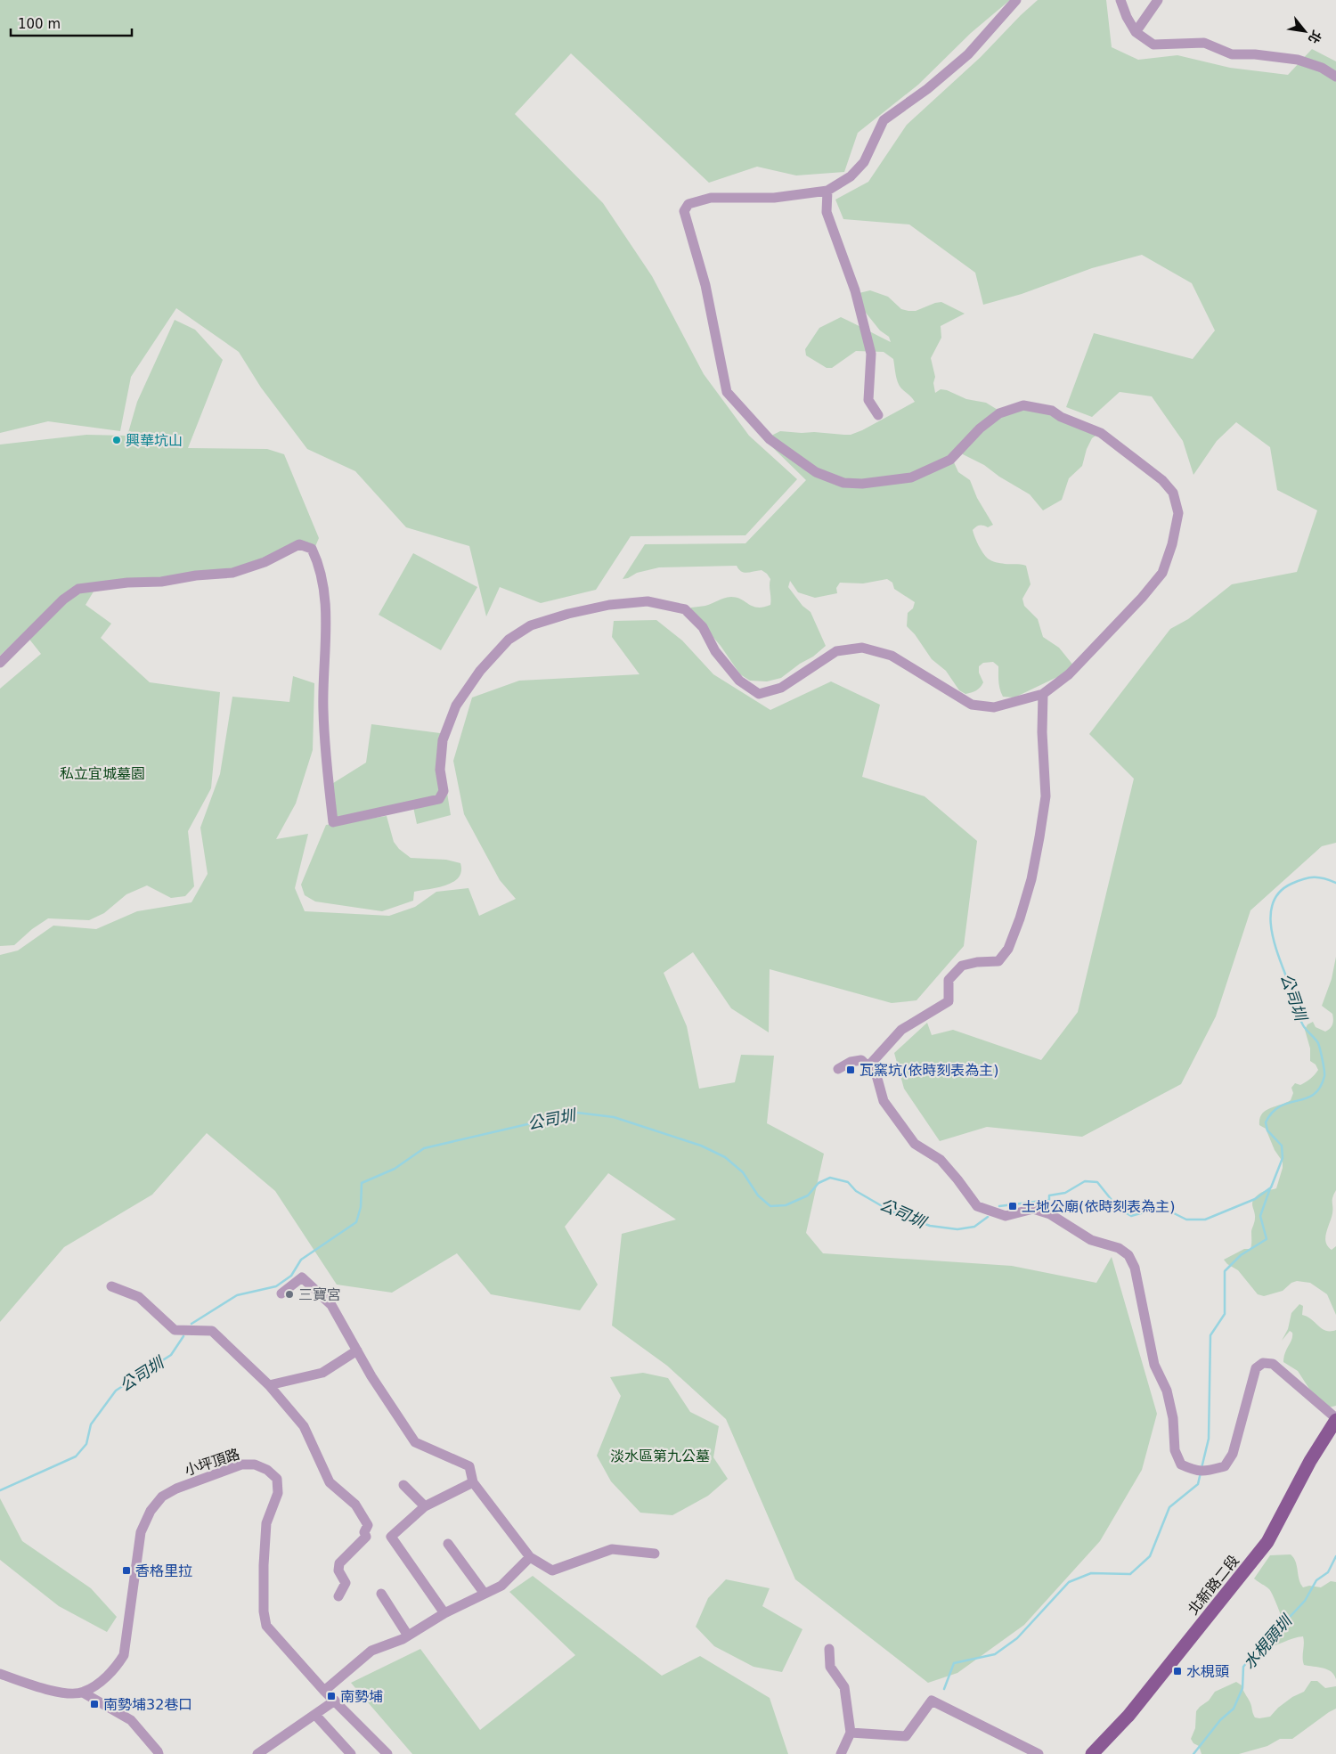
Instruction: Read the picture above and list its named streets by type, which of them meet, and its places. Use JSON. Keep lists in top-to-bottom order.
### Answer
{
  "streets": {
    "main road": ["北新路二段"],
    "street": ["小坪頂路"]
  },
  "water": ["公司圳", "水梘頭圳"],
  "parks": ["私立宜城墓園", "淡水區第九公墓"],
  "places": {
    "other": ["興華坑山", "三寶宮"],
    "transit": [
      "瓦窯坑(依時刻表為主)",
      "土地公廟(依時刻表為主)",
      "香格里拉",
      "水梘頭",
      "南勢埔",
      "南勢埔32巷口"
    ]
  },
  "scale_bar": "100 m",
  "north": "bottom right"
}
